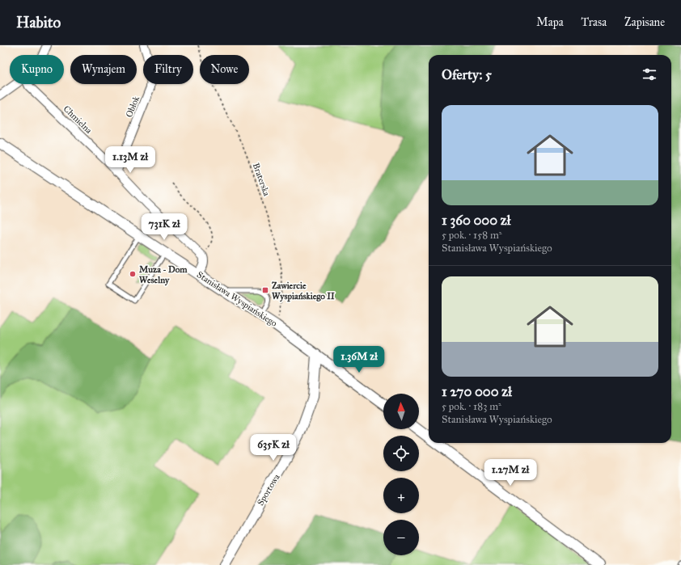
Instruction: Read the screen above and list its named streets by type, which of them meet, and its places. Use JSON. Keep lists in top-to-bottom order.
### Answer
{
  "streets": {
    "street": [
      "Obłok",
      "Chmielna",
      "Stanisława Wyspiańskiego",
      "Sportowa"
    ],
    "path": ["Braterska"]
  },
  "crossings": [
    ["Obłok", "Chmielna"],
    ["Braterska", "Stanisława Wyspiańskiego"],
    ["Stanisława Wyspiańskiego", "Sportowa"]
  ],
  "places": {
    "other": ["Muza - Dom Weselny"],
    "transit": ["Zawiercie Wyspiańskiego II"]
  },
  "north": "top",
  "page": {
    "header": "Habito",
    "nav": ["Mapa", "Trasa", "Zapisane"],
    "chip": [
      "Kupno",
      "Wynajem",
      "Filtry",
      "Nowe"
    ],
    "heading": "Oferty: 5",
    "list": [
      {
        "name": "1 360 000 zł",
        "note": "5 pok. · 158 m² · Stanisława Wyspiańskiego"
      },
      {
        "name": "1 270 000 zł",
        "note": "5 pok. · 183 m² · Stanisława Wyspiańskiego"
      }
    ],
    "price": [
      "1.13M zł",
      "731K zł",
      "1.36M zł",
      "635K zł",
      "1.27M zł"
    ],
    "map_buttons": ["+", "−"]
  }
}
